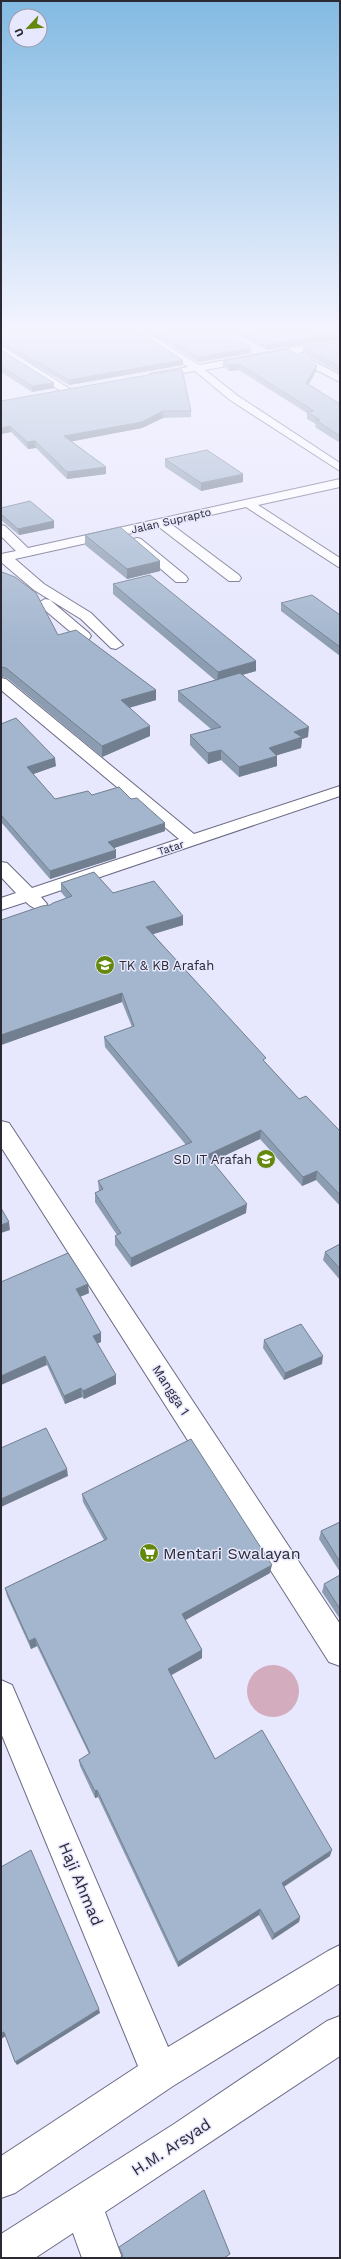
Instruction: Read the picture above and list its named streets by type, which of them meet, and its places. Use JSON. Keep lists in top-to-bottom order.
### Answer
{
  "streets": {
    "street": [
      "Jalan Suprapto",
      "Tatar",
      "Mangga 1",
      "Haji Ahmad",
      "H.M. Arsyad"
    ]
  },
  "places": {
    "school or university": ["TK & KB Arafah", "SD IT Arafah"],
    "supermarket": ["Mentari Swalayan"]
  },
  "north": "bottom left"
}
